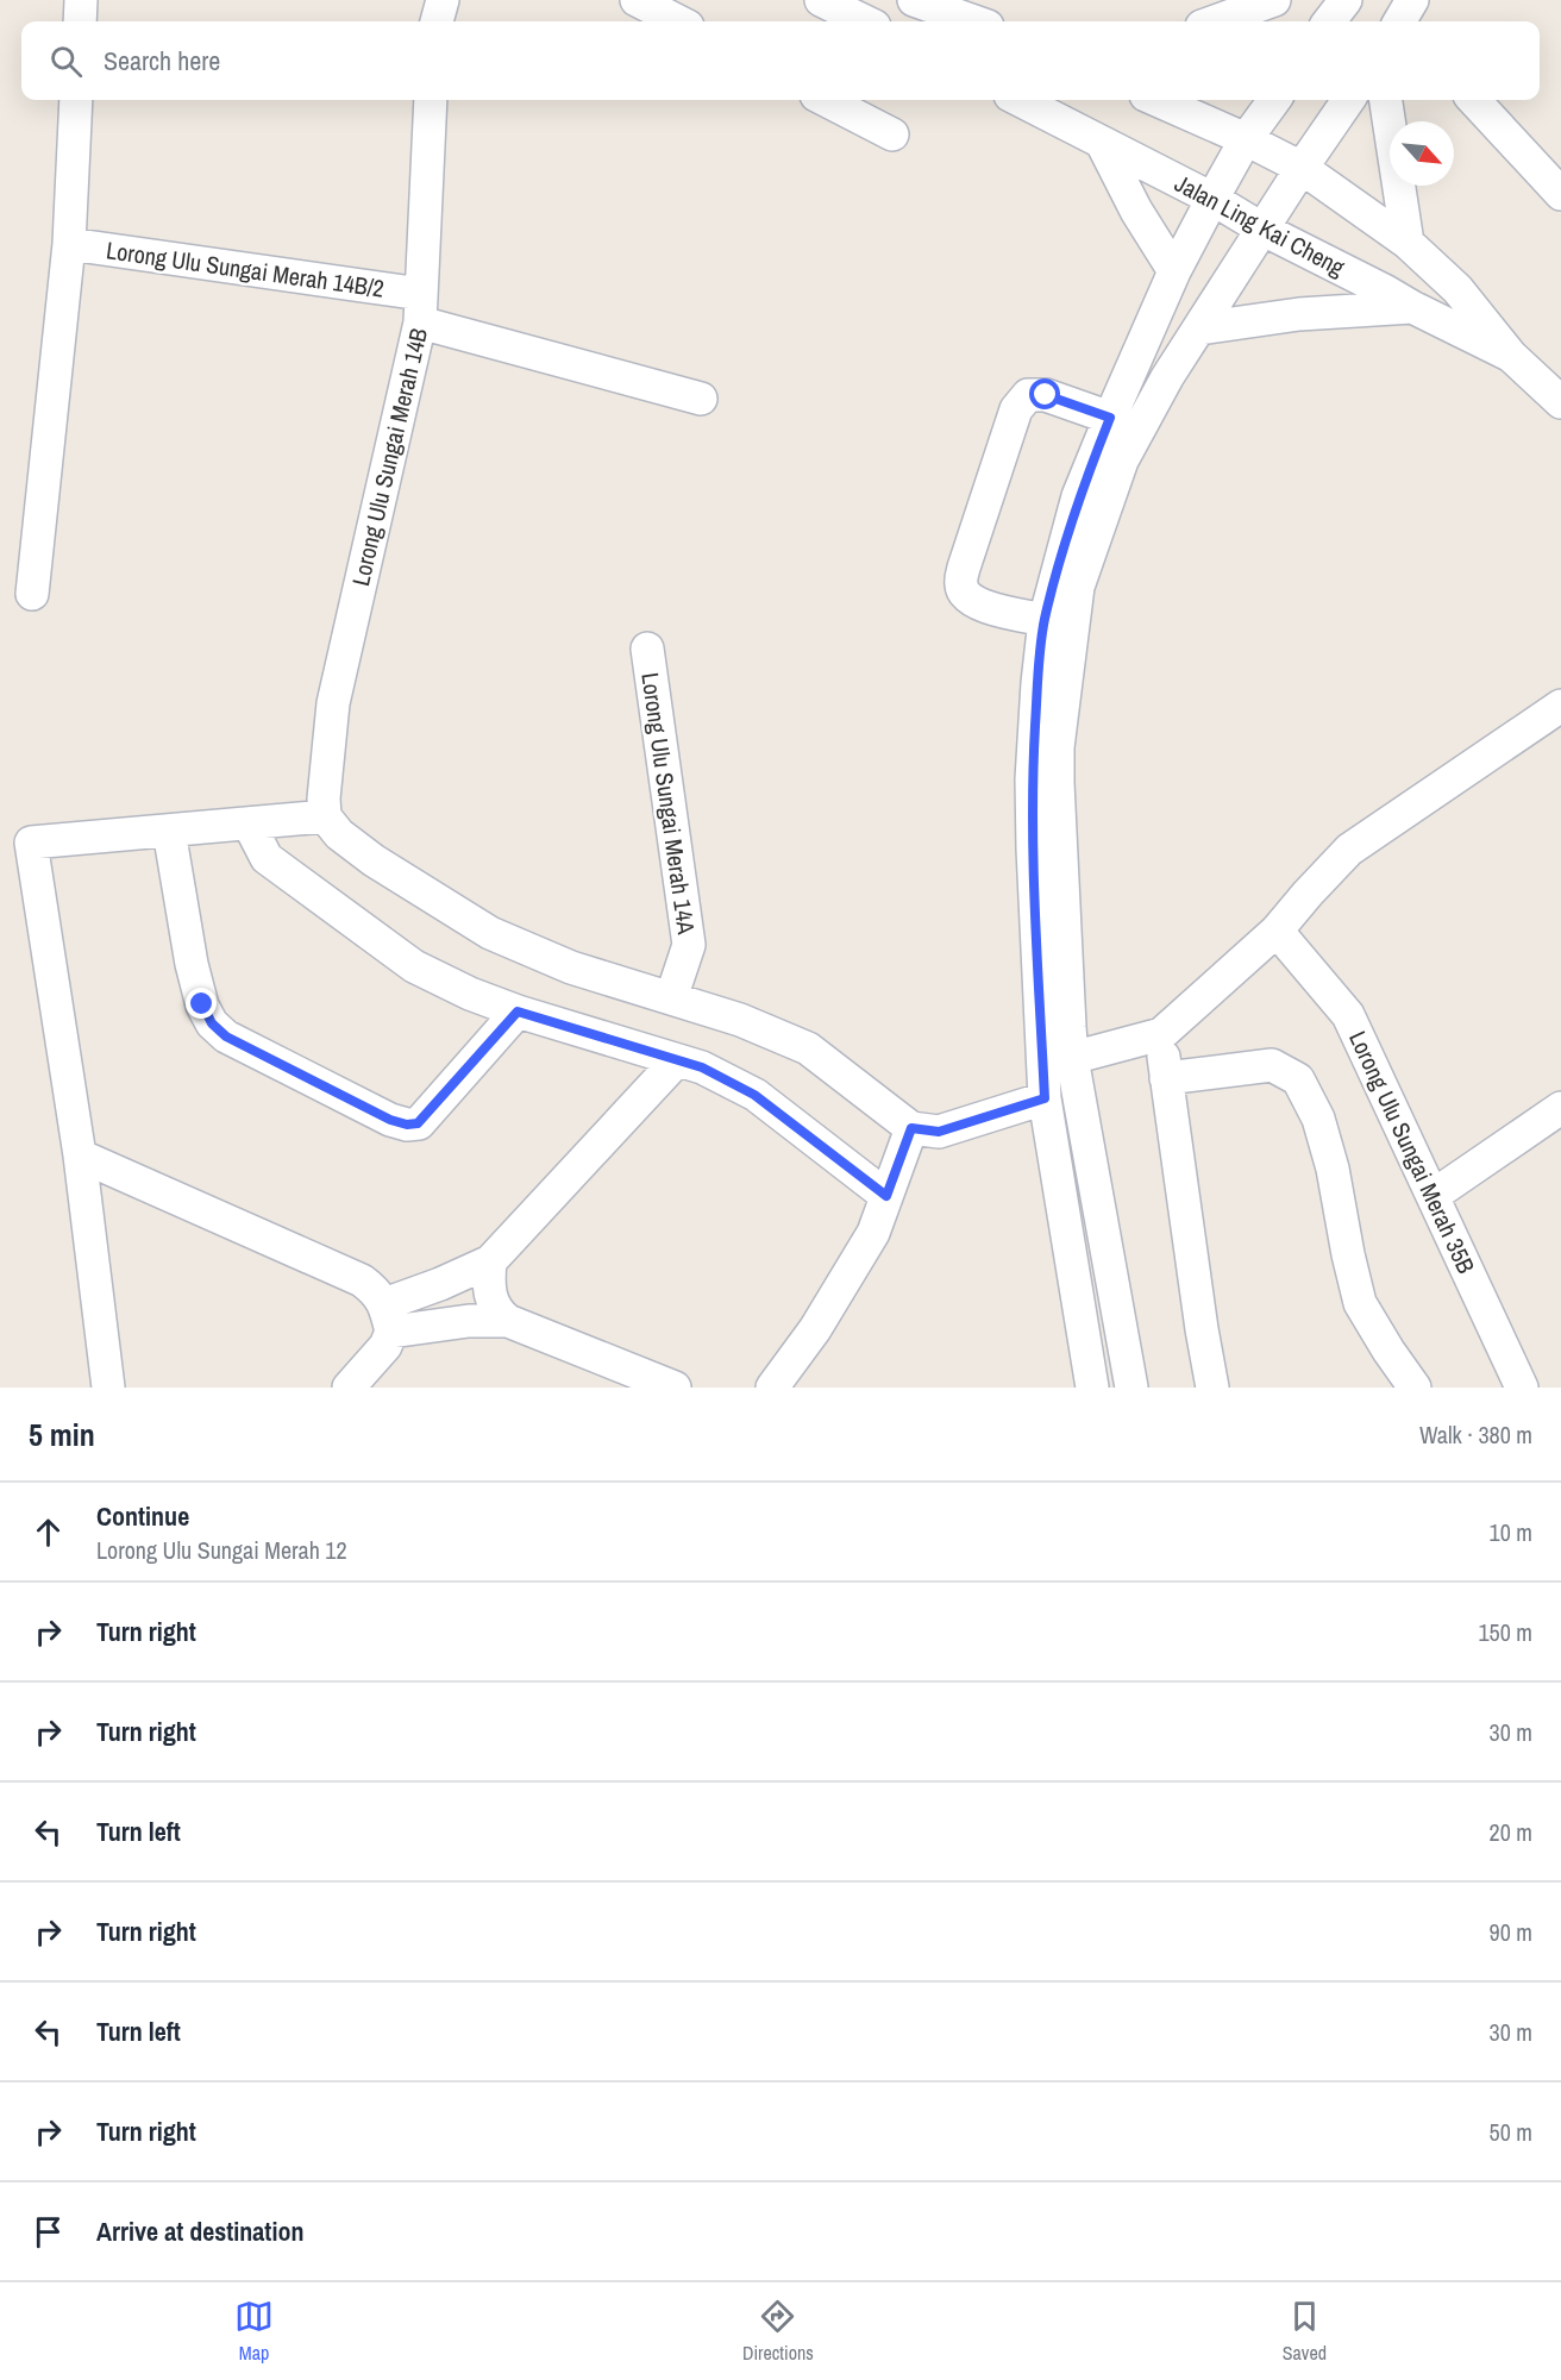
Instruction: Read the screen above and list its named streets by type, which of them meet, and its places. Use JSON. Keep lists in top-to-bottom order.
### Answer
{
  "streets": {
    "street": [
      "Jalan Ling Kai Cheng",
      "Lorong Ulu Sungai Merah 14B/2",
      "Lorong Ulu Sungai Merah 14B",
      "Lorong Ulu Sungai Merah 14A",
      "Lorong Ulu Sungai Merah 35B"
    ]
  },
  "crossings": [
    ["Lorong Ulu Sungai Merah 14B/2", "Lorong Ulu Sungai Merah 14B"]
  ],
  "north": "bottom right",
  "page": {
    "search": "Search here",
    "heading": ["5 min", "Walk · 380 m"],
    "list": [
      ["Continue", "Lorong Ulu Sungai Merah 12", "10 m"],
      ["Turn right", "150 m"],
      ["Turn right", "30 m"],
      ["Turn left", "20 m"],
      ["Turn right", "90 m"],
      ["Turn left", "30 m"],
      ["Turn right", "50 m"],
      "Arrive at destination"
    ],
    "nav": ["Map", "Directions", "Saved"]
  }
}
